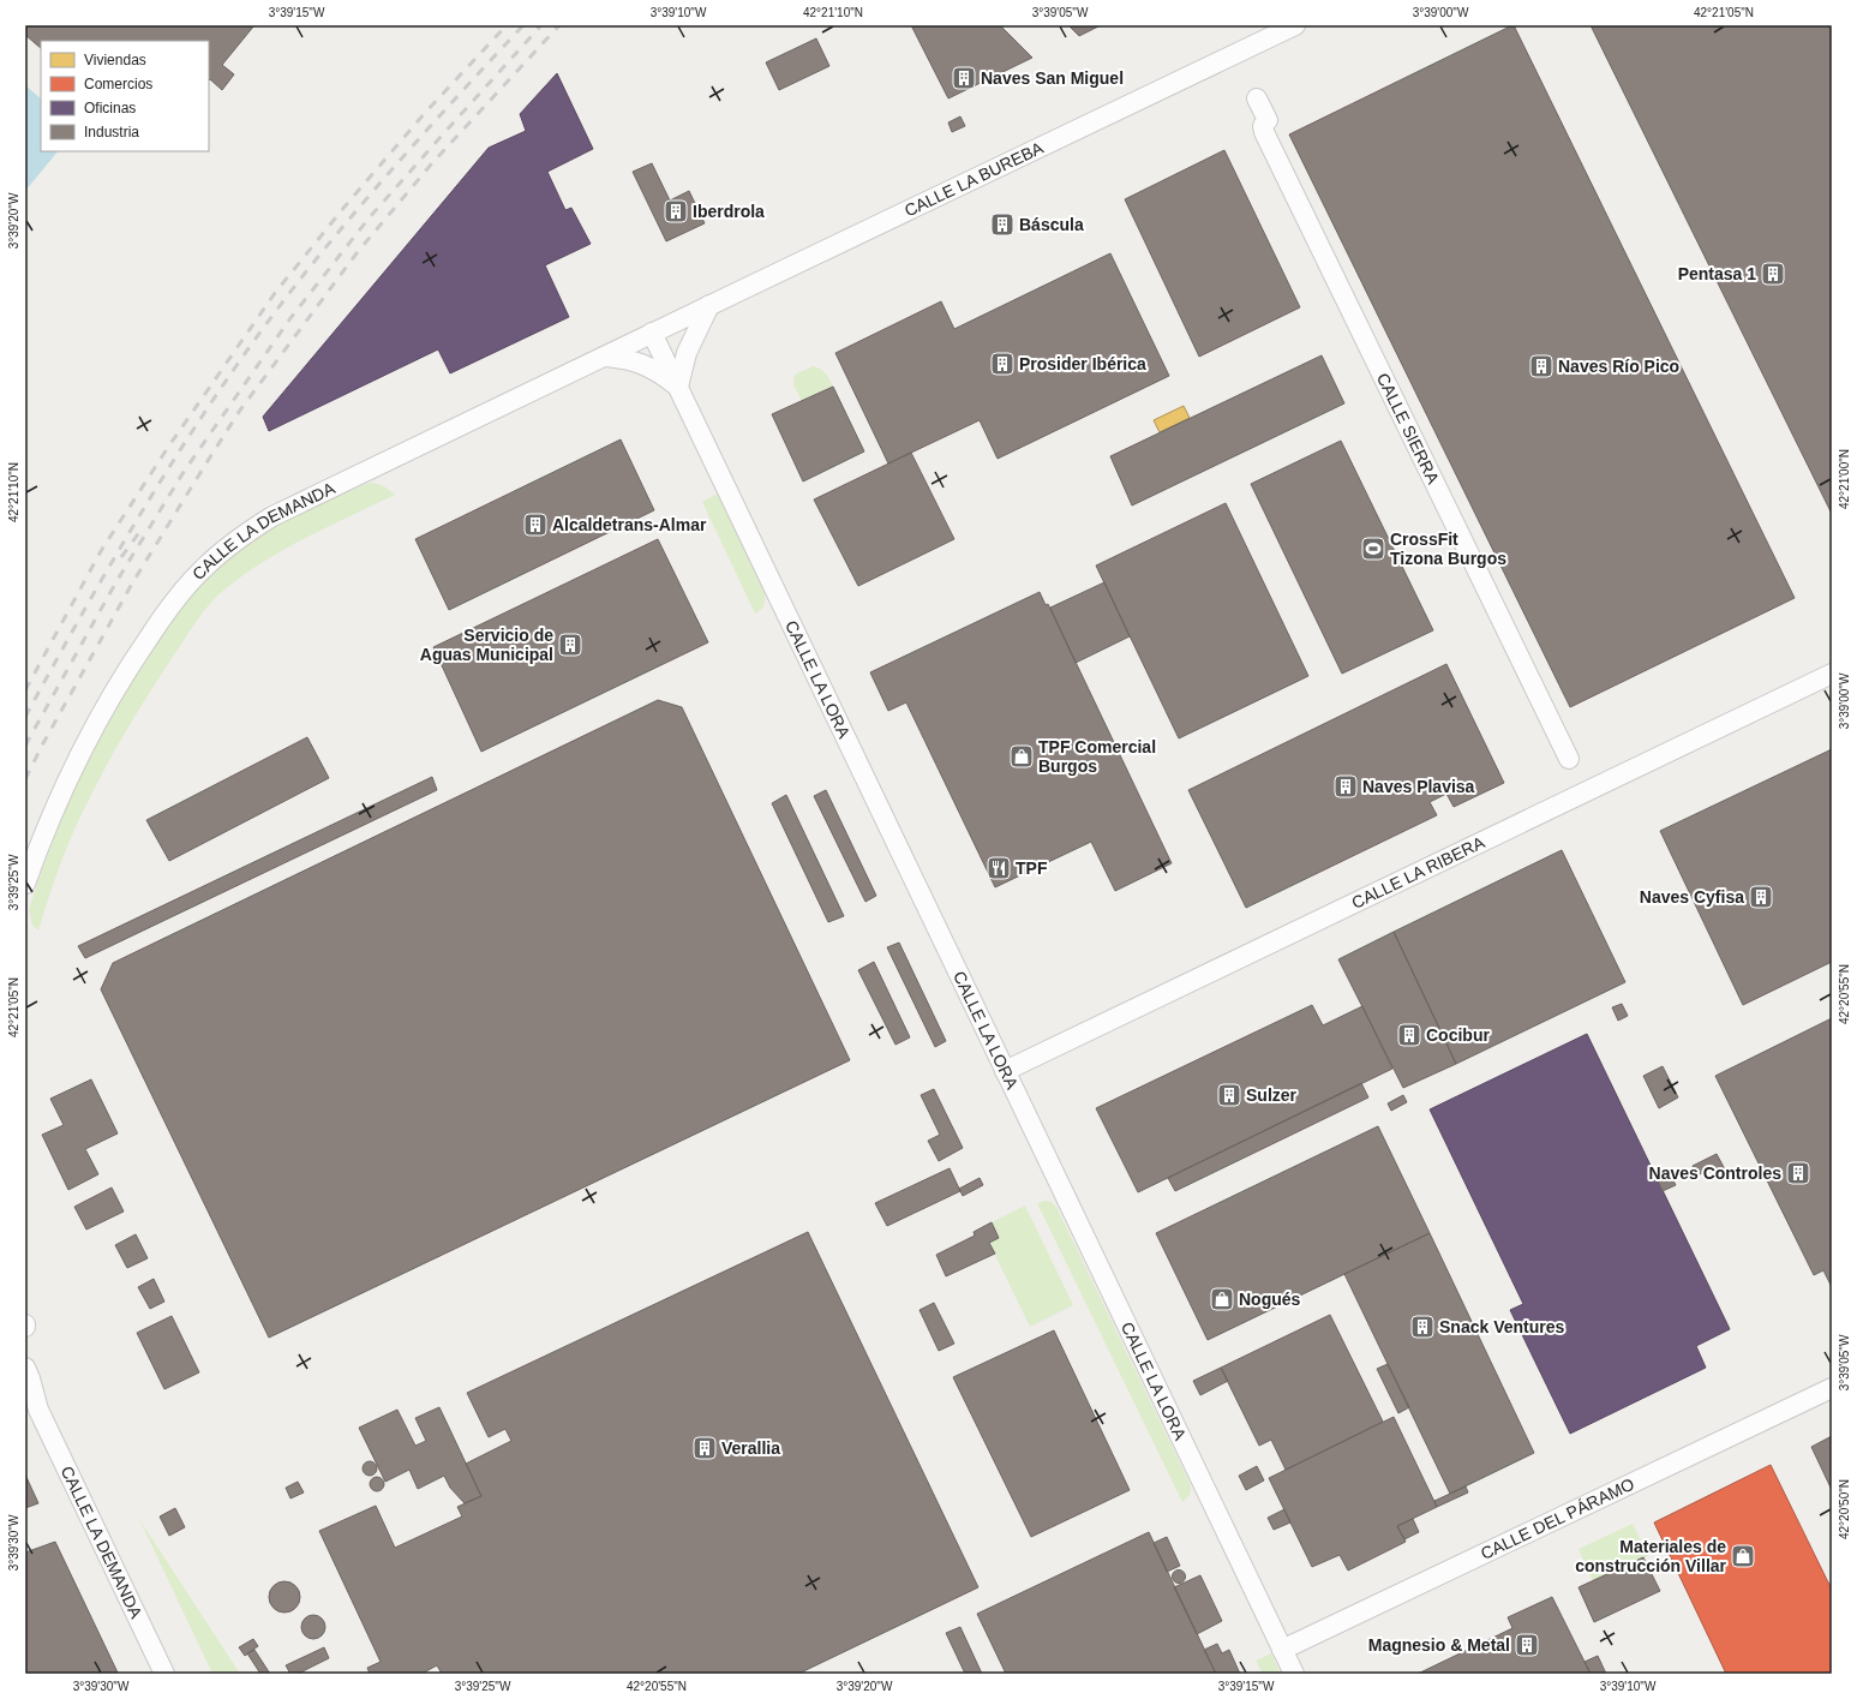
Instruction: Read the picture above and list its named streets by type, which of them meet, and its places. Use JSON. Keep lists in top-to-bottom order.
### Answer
{
  "streets": {
    "street": [
      "CALLE LA BUREBA",
      "CALLE SIERRA",
      "CALLE LA DEMANDA",
      "CALLE LA LORA",
      "CALLE LA RIBERA",
      "CALLE DEL PÁRAMO"
    ]
  },
  "crossings": [
    ["CALLE LA BUREBA", "CALLE LA DEMANDA"],
    ["CALLE LA BUREBA", "CALLE LA LORA"],
    ["CALLE LA DEMANDA", "CALLE LA LORA"],
    ["CALLE LA LORA", "CALLE LA RIBERA"],
    ["CALLE LA LORA", "CALLE DEL PÁRAMO"]
  ],
  "places": {
    "building": [
      "Naves San Miguel",
      "Iberdrola",
      "Báscula",
      "Pentasa 1",
      "Prosider Ibérica",
      "Naves Río Pico",
      "Alcaldetrans-Almar",
      "Servicio de Aguas Municipal",
      "Naves Plavisa",
      "Naves Cyfisa",
      "Cocibur",
      "Sulzer",
      "Naves Controles",
      "Snack Ventures",
      "Verallia",
      "Magnesio & Metal"
    ],
    "sports": ["CrossFit Tizona Burgos"],
    "shop": ["TPF Comercial Burgos", "Nogués", "Materiales de construcción Villar"],
    "restaurant": ["TPF"]
  },
  "legend": [
    "Viviendas",
    "Comercios",
    "Oficinas",
    "Industria"
  ],
  "coordinates": [
    "3°39'15\"W",
    "3°39'10\"W",
    "42°21'10\"N",
    "3°39'05\"W",
    "3°39'00\"W",
    "42°21'05\"N",
    "3°39'20\"W",
    "42°21'00\"N",
    "3°39'25\"W",
    "42°20'55\"N",
    "42°20'50\"N",
    "3°39'30\"W"
  ]
}
